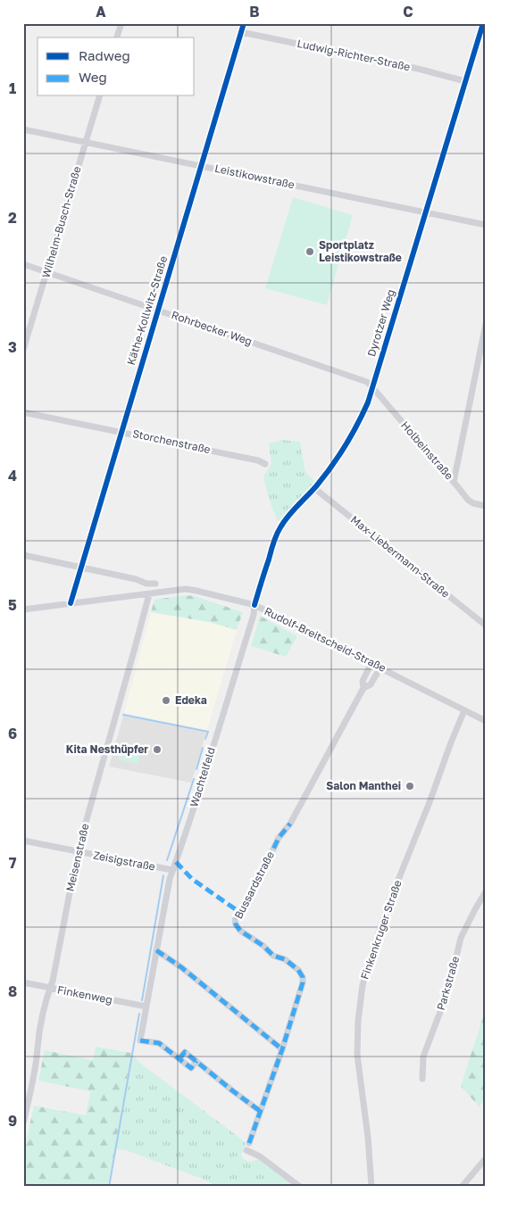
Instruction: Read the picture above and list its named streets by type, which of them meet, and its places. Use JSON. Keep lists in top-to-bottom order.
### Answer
{
  "streets": {
    "street": [
      "Ludwig-Richter-Straße",
      "Leistikowstraße",
      "Wilhelm-Busch-Straße",
      "Käthe-Kollwitz-Straße",
      "Dyrotzer Weg",
      "Rohrbecker Weg",
      "Storchenstraße",
      "Holbeinstraße",
      "Max-Liebermann-Straße",
      "Rudolf-Breitscheid-Straße",
      "Wachtelfeld",
      "Meisenstraße",
      "Zeisigstraße",
      "Bussardstraße",
      "Finkenkruger Straße",
      "Parkstraße",
      "Finkenweg"
    ]
  },
  "crossings": [
    ["Ludwig-Richter-Straße", "Käthe-Kollwitz-Straße"],
    ["Ludwig-Richter-Straße", "Dyrotzer Weg"],
    ["Leistikowstraße", "Wilhelm-Busch-Straße"],
    ["Leistikowstraße", "Käthe-Kollwitz-Straße"],
    ["Leistikowstraße", "Dyrotzer Weg"],
    ["Wilhelm-Busch-Straße", "Rohrbecker Weg"],
    ["Käthe-Kollwitz-Straße", "Rohrbecker Weg"],
    ["Käthe-Kollwitz-Straße", "Storchenstraße"],
    ["Käthe-Kollwitz-Straße", "Rudolf-Breitscheid-Straße"],
    ["Dyrotzer Weg", "Rohrbecker Weg"],
    ["Dyrotzer Weg", "Holbeinstraße"],
    ["Dyrotzer Weg", "Max-Liebermann-Straße"],
    ["Dyrotzer Weg", "Rudolf-Breitscheid-Straße"],
    ["Dyrotzer Weg", "Wachtelfeld"],
    ["Rohrbecker Weg", "Holbeinstraße"],
    ["Rudolf-Breitscheid-Straße", "Wachtelfeld"],
    ["Rudolf-Breitscheid-Straße", "Meisenstraße"],
    ["Rudolf-Breitscheid-Straße", "Bussardstraße"],
    ["Rudolf-Breitscheid-Straße", "Finkenkruger Straße"],
    ["Wachtelfeld", "Zeisigstraße"],
    ["Wachtelfeld", "Bussardstraße"],
    ["Wachtelfeld", "Finkenweg"],
    ["Meisenstraße", "Zeisigstraße"],
    ["Meisenstraße", "Finkenweg"]
  ],
  "places": [
    "Sportplatz Leistikowstraße",
    "Edeka",
    "Kita Nesthüpfer",
    "Salon Manthei"
  ],
  "legend": ["Radweg", "Weg"],
  "grid": {
    "columns": ["A", "B", "C"],
    "rows": [
      "1",
      "2",
      "3",
      "4",
      "5",
      "6",
      "7",
      "8",
      "9"
    ]
  }
}
